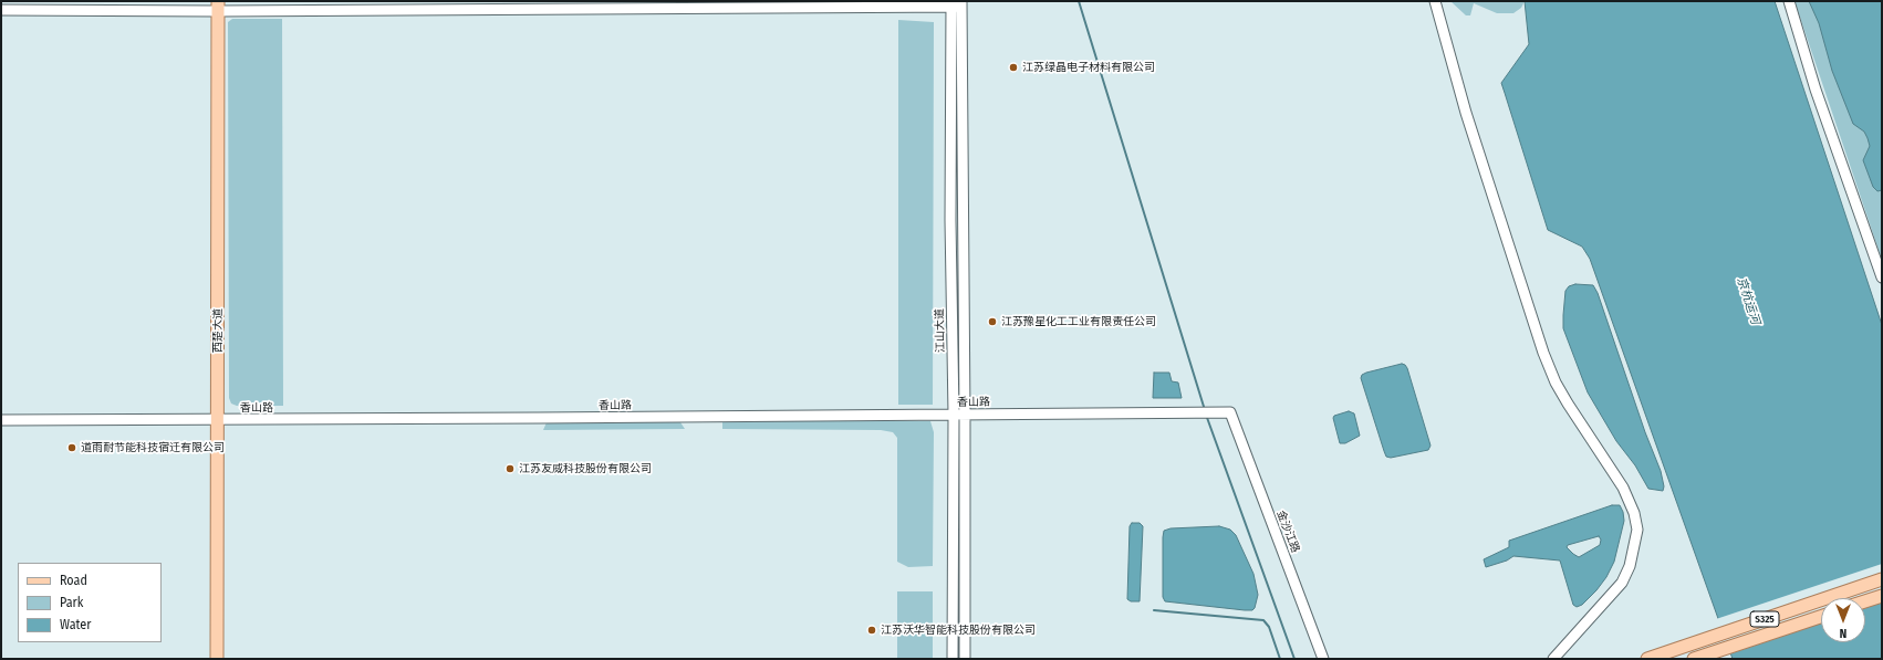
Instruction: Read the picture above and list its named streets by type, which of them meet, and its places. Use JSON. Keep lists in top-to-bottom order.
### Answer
{
  "streets": {
    "main road": ["西楚大道", "S325"],
    "street": ["江山大道", "香山路", "金沙江路"]
  },
  "crossings": [
    ["西楚大道", "香山路"],
    ["江山大道", "香山路"],
    ["香山路", "金沙江路"]
  ],
  "water": ["京杭运河"],
  "places": [
    "江苏绿晶电子材料有限公司",
    "江苏豫星化工工业有限责任公司",
    "道雨耐节能科技宿迁有限公司",
    "江苏友威科技股份有限公司",
    "江苏沃华智能科技股份有限公司"
  ],
  "legend": ["Road", "Park", "Water"],
  "north": "bottom"
}
